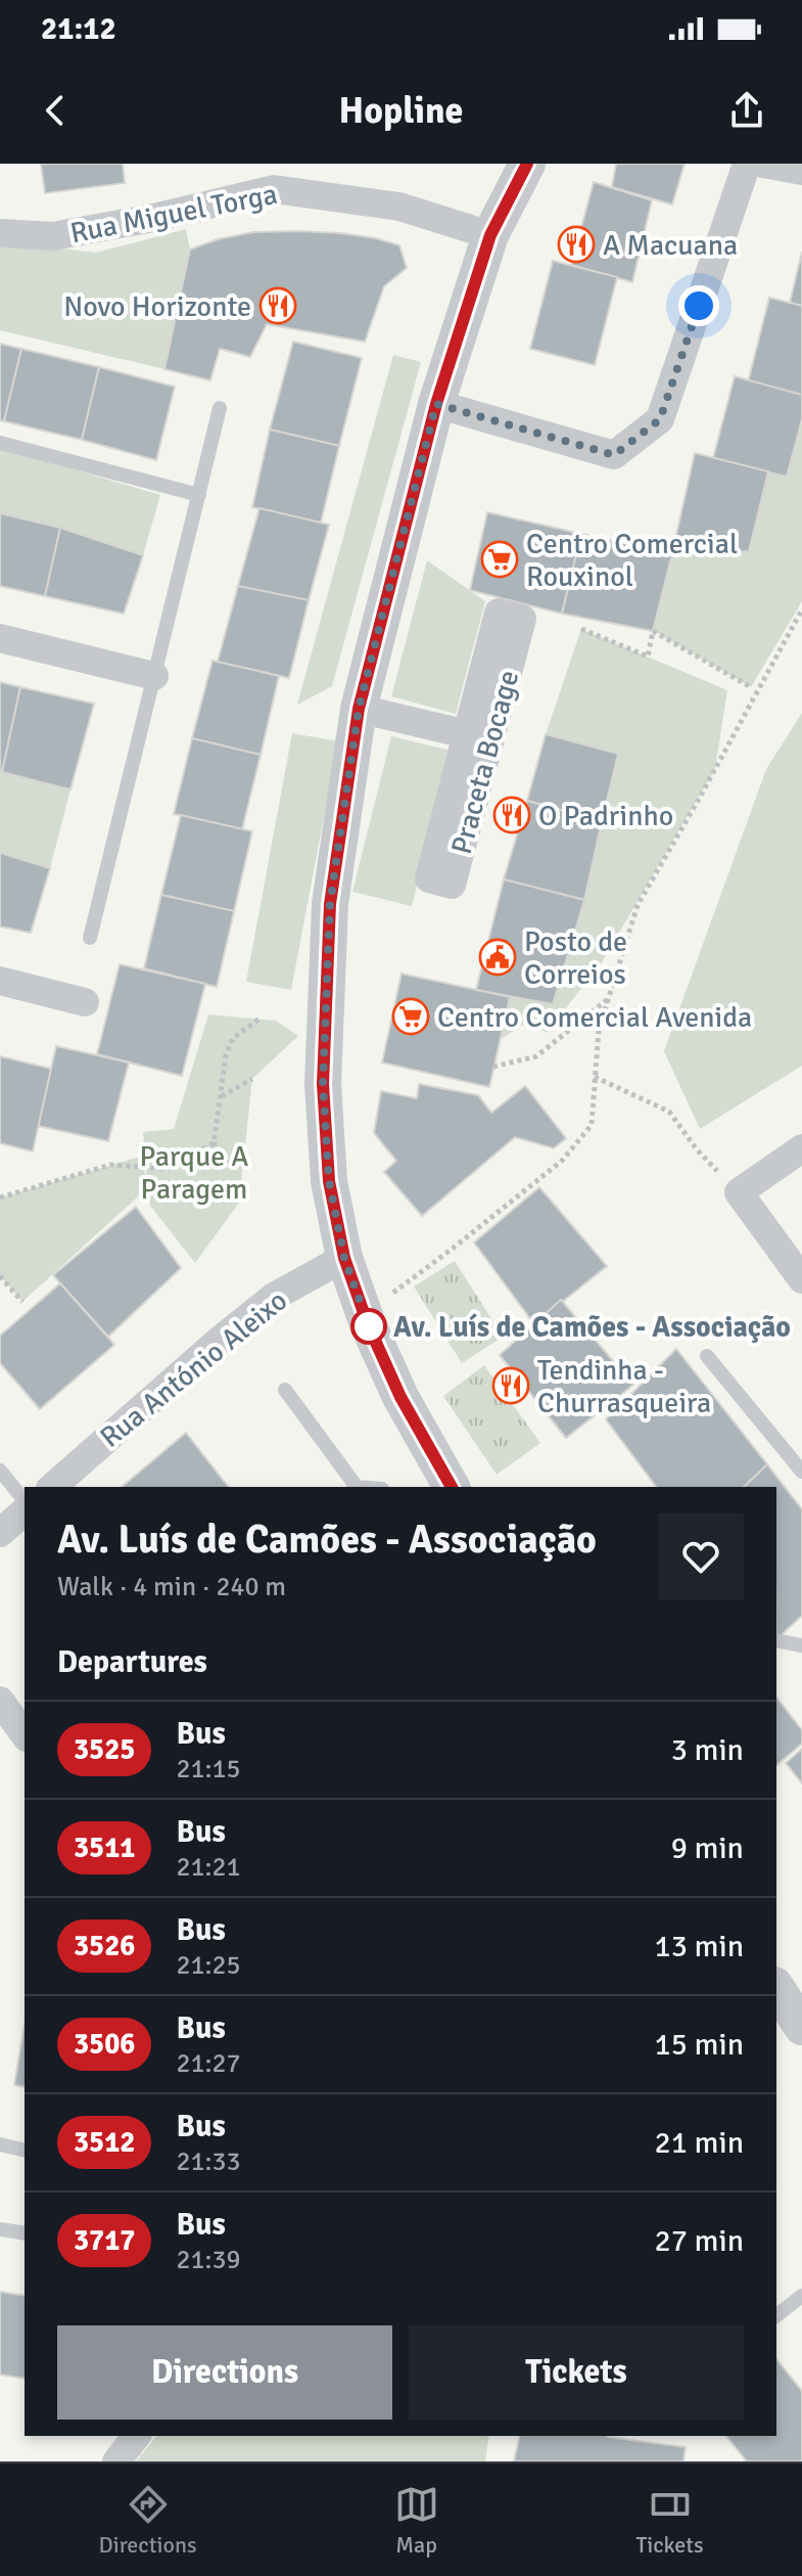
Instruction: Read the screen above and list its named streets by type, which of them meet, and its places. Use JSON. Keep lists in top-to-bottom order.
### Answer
{
  "streets": {
    "street": ["Rua Miguel Torga", "Praceta Bocage", "Rua António Aleixo"]
  },
  "parks": ["Parque A Paragem"],
  "places": {
    "restaurant": [
      "A Macuana",
      "Novo Horizonte",
      "O Padrinho",
      "Tendinha - Churrasqueira"
    ],
    "supermarket": ["Centro Comercial Rouxinol", "Centro Comercial Avenida"],
    "public building": ["Posto de Correios"],
    "other": ["Av. Luís de Camões - Associação"]
  },
  "lines": ["bus line 3525"],
  "page": {
    "status": "21:12",
    "header": "Hopline",
    "heading": [
      ["Av. Luís de Camões - Associação", "Walk · 4 min · 240 m"],
      "Departures"
    ],
    "list": [
      {
        "mark": "3525",
        "name": "Bus",
        "note": "21:15",
        "value": "3 min"
      },
      {
        "mark": "3511",
        "name": "Bus",
        "note": "21:21",
        "value": "9 min"
      },
      {
        "mark": "3526",
        "name": "Bus",
        "note": "21:25",
        "value": "13 min"
      },
      {
        "mark": "3506",
        "name": "Bus",
        "note": "21:27",
        "value": "15 min"
      },
      {
        "mark": "3512",
        "name": "Bus",
        "note": "21:33",
        "value": "21 min"
      },
      {
        "mark": "3717",
        "name": "Bus",
        "note": "21:39",
        "value": "27 min"
      }
    ],
    "buttons": ["Directions", "Tickets"],
    "tabs": ["Directions", "Map", "Tickets"]
  }
}
